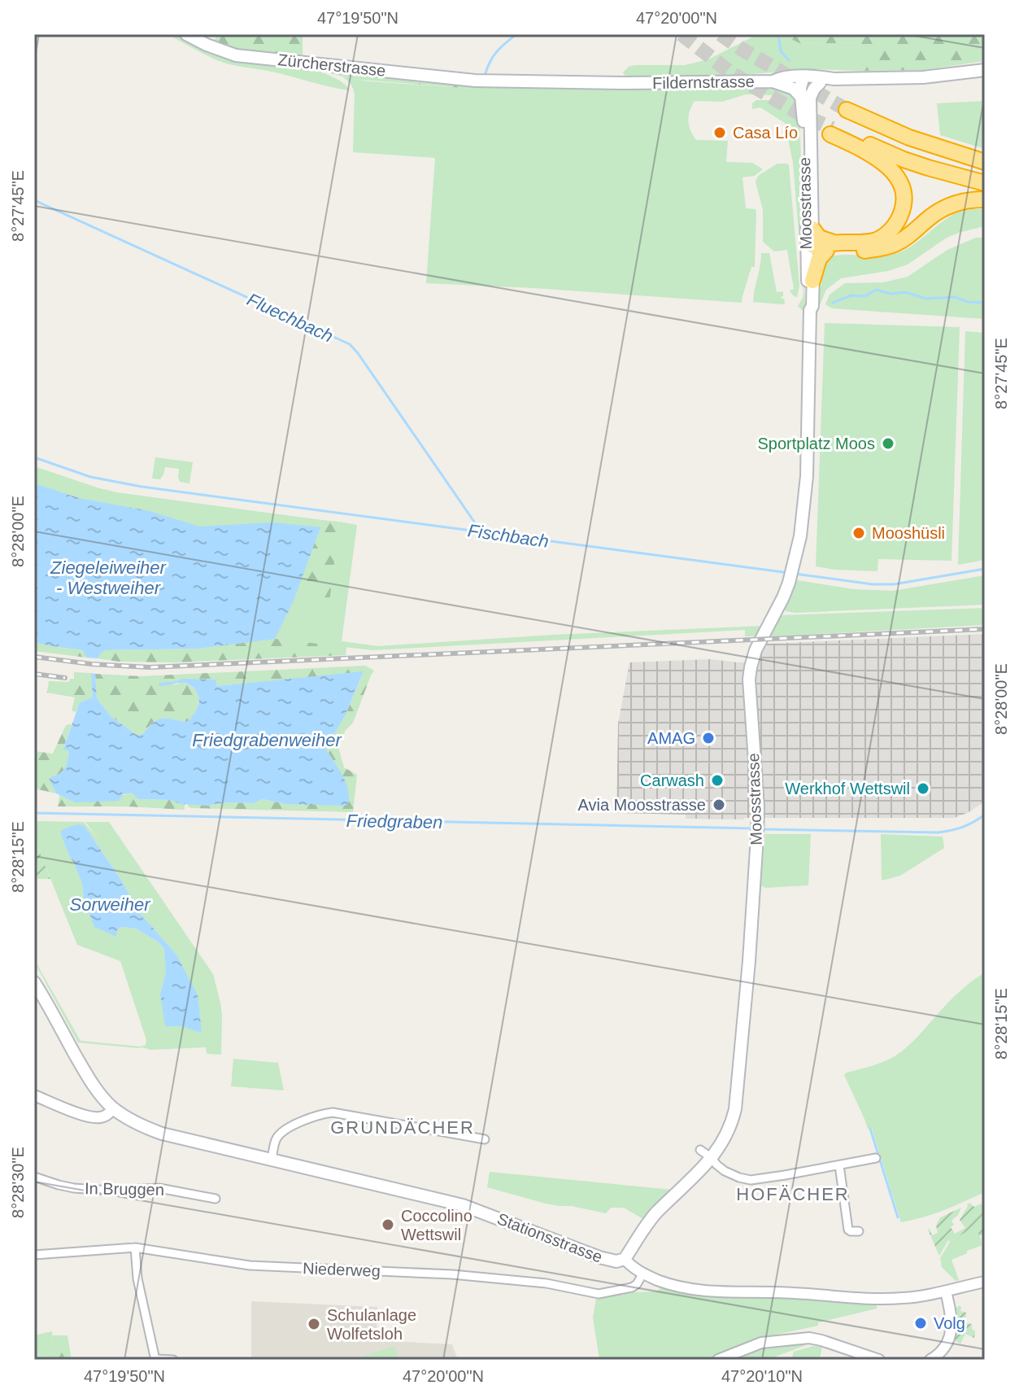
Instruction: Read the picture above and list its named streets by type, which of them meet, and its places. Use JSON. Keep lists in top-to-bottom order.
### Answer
{
  "streets": {
    "main road": [
      "Zürcherstrasse",
      "Fildernstrasse",
      "Moosstrasse",
      "Stationsstrasse"
    ],
    "street": ["In Bruggen", "Niederweg"]
  },
  "crossings": [
    ["Zürcherstrasse", "Fildernstrasse"],
    ["Moosstrasse", "Stationsstrasse"],
    ["Stationsstrasse", "Niederweg"]
  ],
  "districts": ["GRUNDÄCHER", "HOFÄCHER"],
  "water": [
    "Fluechbach",
    "Fischbach",
    "Ziegeleiweiher - Westweiher",
    "Friedgrabenweiher",
    "Friedgraben",
    "Sorweiher"
  ],
  "places": [
    "Casa Lío",
    "Sportplatz Moos",
    "Mooshüsli",
    "AMAG",
    "Carwash",
    "Werkhof Wettswil",
    "Avia Moosstrasse",
    "Coccolino Wettswil",
    "Volg",
    "Schulanlage Wolfetsloh"
  ],
  "coordinates": [
    "47°19'50\"N",
    "47°20'00\"N",
    "8°27'45\"E",
    "8°28'00\"E",
    "8°28'15\"E",
    "8°28'30\"E",
    "47°20'10\"N"
  ]
}
